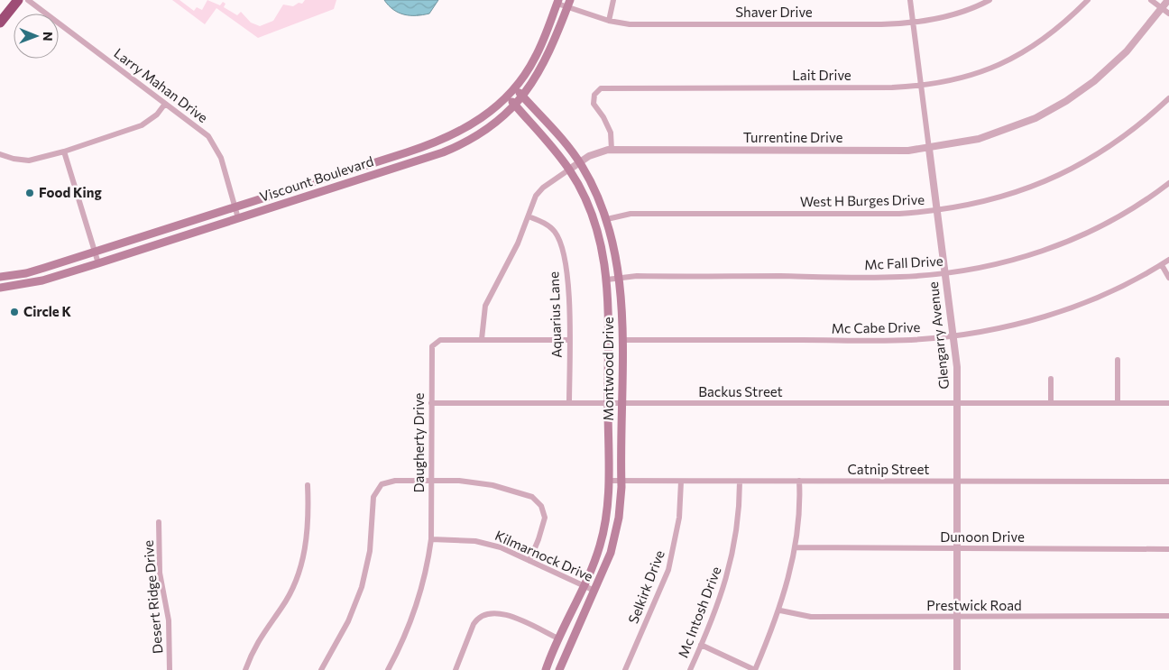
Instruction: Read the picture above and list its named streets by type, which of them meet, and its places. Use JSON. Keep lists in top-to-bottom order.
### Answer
{
  "streets": {
    "main road": ["Viscount Boulevard", "Montwood Drive"],
    "street": [
      "Shaver Drive",
      "Lait Drive",
      "Larry Mahan Drive",
      "Turrentine Drive",
      "West H Burges Drive",
      "Mc Fall Drive",
      "Aquarius Lane",
      "Mc Cabe Drive",
      "Glengarry Avenue",
      "Backus Street",
      "Daugherty Drive",
      "Catnip Street",
      "Dunoon Drive",
      "Kilmarnock Drive",
      "Selkirk Drive",
      "Desert Ridge Drive",
      "Prestwick Road",
      "Mc Intosh Drive"
    ]
  },
  "crossings": [
    ["Shaver Drive", "Viscount Boulevard"],
    ["Shaver Drive", "Glengarry Avenue"],
    ["Lait Drive", "Turrentine Drive"],
    ["Lait Drive", "Glengarry Avenue"],
    ["Larry Mahan Drive", "Viscount Boulevard"],
    ["Turrentine Drive", "Aquarius Lane"],
    ["Turrentine Drive", "Glengarry Avenue"],
    ["Turrentine Drive", "Montwood Drive"],
    ["Turrentine Drive", "Daugherty Drive"],
    ["Viscount Boulevard", "Montwood Drive"],
    ["West H Burges Drive", "Glengarry Avenue"],
    ["West H Burges Drive", "Montwood Drive"],
    ["Mc Fall Drive", "Glengarry Avenue"],
    ["Mc Fall Drive", "Montwood Drive"],
    ["Aquarius Lane", "Backus Street"],
    ["Aquarius Lane", "Daugherty Drive"],
    ["Mc Cabe Drive", "Glengarry Avenue"],
    ["Mc Cabe Drive", "Montwood Drive"],
    ["Glengarry Avenue", "Backus Street"],
    ["Glengarry Avenue", "Catnip Street"],
    ["Glengarry Avenue", "Dunoon Drive"],
    ["Glengarry Avenue", "Prestwick Road"],
    ["Montwood Drive", "Backus Street"],
    ["Montwood Drive", "Catnip Street"],
    ["Montwood Drive", "Kilmarnock Drive"],
    ["Backus Street", "Daugherty Drive"],
    ["Daugherty Drive", "Kilmarnock Drive"],
    ["Catnip Street", "Selkirk Drive"],
    ["Catnip Street", "Mc Intosh Drive"]
  ],
  "places": ["Food King", "Circle K"],
  "north": "right"
}
